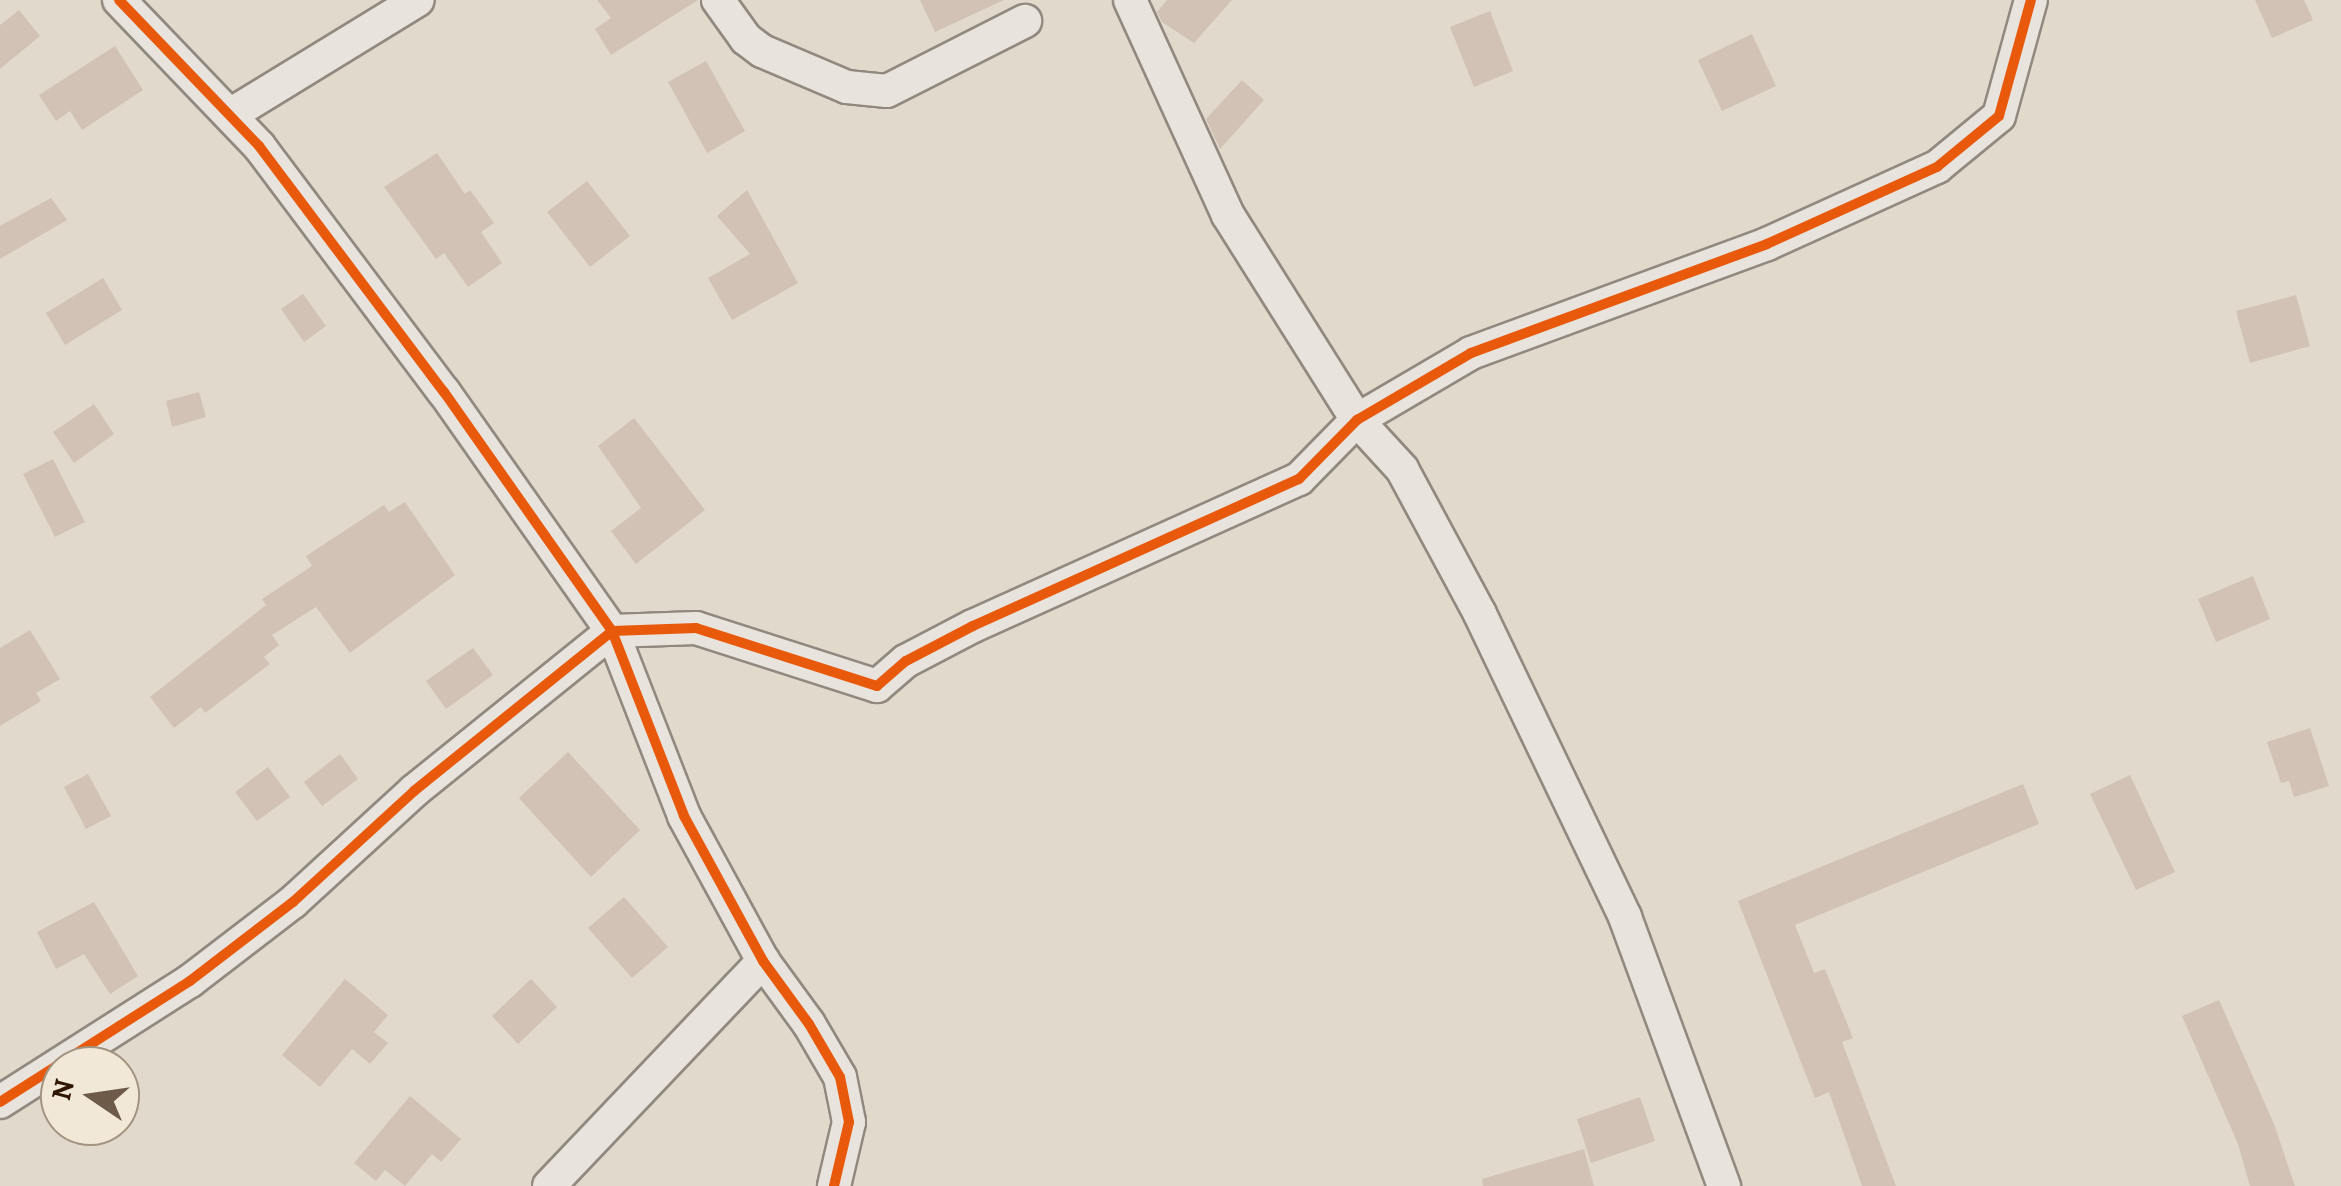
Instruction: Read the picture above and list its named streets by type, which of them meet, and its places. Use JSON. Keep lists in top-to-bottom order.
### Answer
{
  "north": "left"
}
